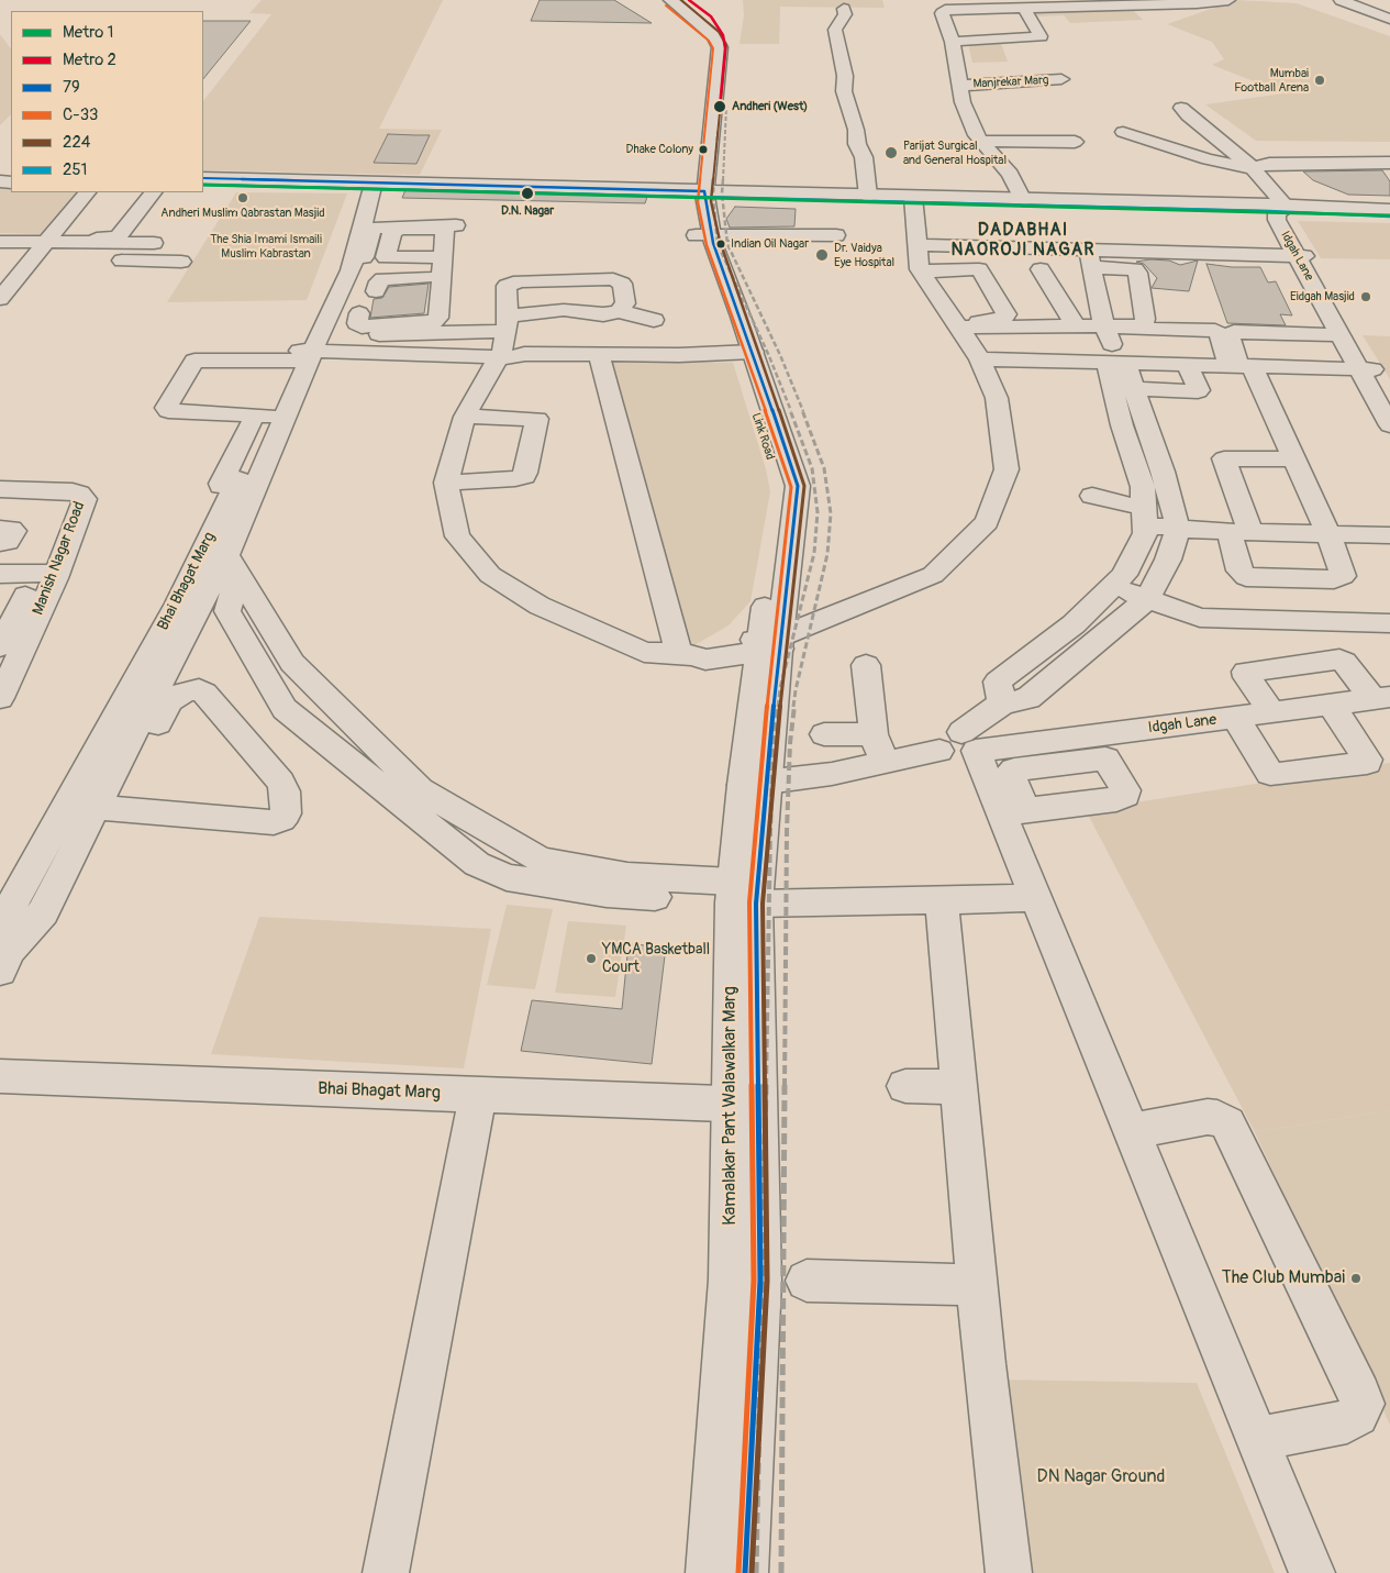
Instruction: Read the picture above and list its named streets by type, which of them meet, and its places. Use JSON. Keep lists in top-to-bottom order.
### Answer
{
  "streets": {
    "street": [
      "Manjrekar Marg",
      "Idgah Lane",
      "Link Road",
      "Manish Nagar Road",
      "Bhai Bhagat Marg",
      "Kamalakar Pant Walawalkar Marg"
    ]
  },
  "crossings": [
    ["Idgah Lane", "Kamalakar Pant Walawalkar Marg"],
    ["Link Road", "Kamalakar Pant Walawalkar Marg"],
    ["Bhai Bhagat Marg", "Kamalakar Pant Walawalkar Marg"]
  ],
  "districts": ["DADABHAI NAOROJI NAGAR"],
  "parks": ["The Shia Imami Ismaili Muslim Kabrastan", "DN Nagar Ground"],
  "places": [
    "Mumbai Football Arena",
    "Andheri (West)",
    "Dhake Colony",
    "Parijat Surgical and General Hospital",
    "D.N. Nagar",
    "Andheri Muslim Qabrastan Masjid",
    "Indian Oil Nagar",
    "Dr. Vaidya Eye Hospital",
    "Eidgah Masjid",
    "YMCA Basketball Court",
    "The Club Mumbai"
  ],
  "lines": [
    "metro line 2",
    "transit line 224",
    "transit line C-33",
    "transit line 79",
    "transit line 251",
    "metro line 1"
  ],
  "legend": [
    "Metro 1",
    "Metro 2",
    "79",
    "C-33",
    "224",
    "251"
  ]
}
